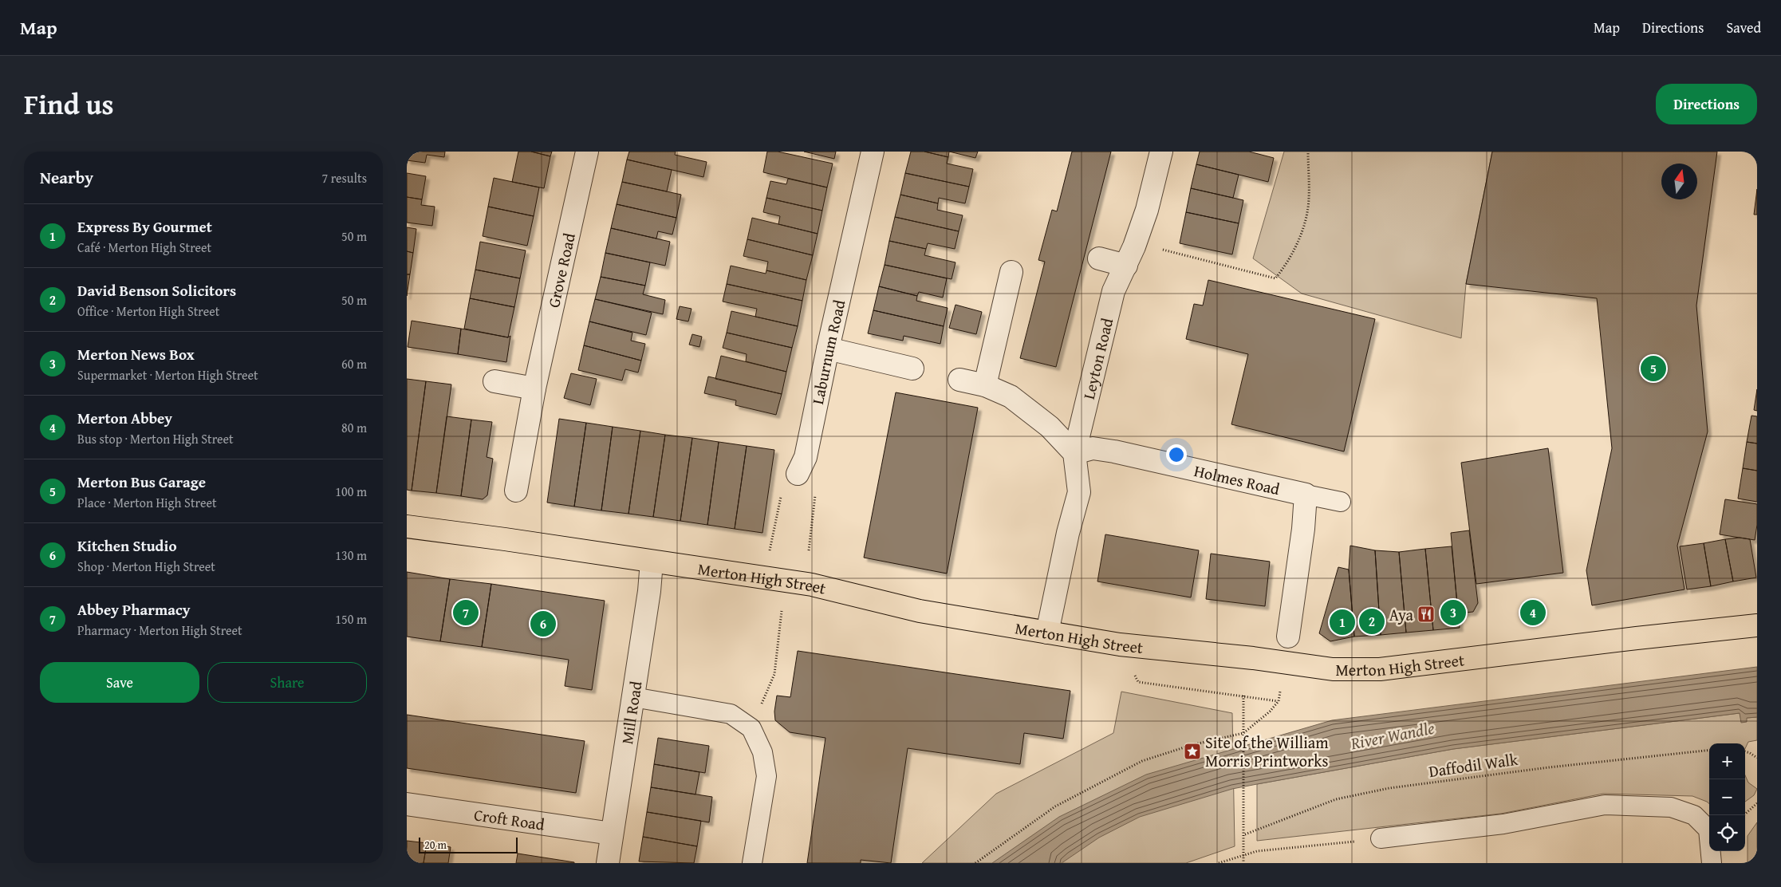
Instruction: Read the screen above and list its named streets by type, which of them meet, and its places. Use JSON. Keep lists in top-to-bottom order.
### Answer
{
  "streets": {
    "main road": ["Merton High Street"],
    "street": [
      "Grove Road",
      "Laburnum Road",
      "Leyton Road",
      "Holmes Road",
      "Mill Road",
      "Croft Road"
    ],
    "path": ["Daffodil Walk"]
  },
  "crossings": [
    ["Leyton Road", "Holmes Road"],
    ["Merton High Street", "Mill Road"],
    ["Mill Road", "Croft Road"]
  ],
  "water": ["River Wandle"],
  "places": {
    "restaurant": ["Aya"],
    "place": ["Site of the William Morris Printworks"]
  },
  "scale_bar": "20 m",
  "north": "top",
  "page": {
    "header": "Map",
    "nav": ["Map", "Directions", "Saved"],
    "title": "Find us",
    "buttons": [
      "Directions",
      ["Save", "Share"]
    ],
    "heading": ["Nearby", "7 results"],
    "list": [
      {
        "mark": "1",
        "name": "Express By Gourmet",
        "note": "Café · Merton High Street",
        "value": "50 m"
      },
      {
        "mark": "2",
        "name": "David Benson Solicitors",
        "note": "Office · Merton High Street",
        "value": "50 m"
      },
      {
        "mark": "3",
        "name": "Merton News Box",
        "note": "Supermarket · Merton High Street",
        "value": "60 m"
      },
      {
        "mark": "4",
        "name": "Merton Abbey",
        "note": "Bus stop · Merton High Street",
        "value": "80 m"
      },
      {
        "mark": "5",
        "name": "Merton Bus Garage",
        "note": "Place · Merton High Street",
        "value": "100 m"
      },
      {
        "mark": "6",
        "name": "Kitchen Studio",
        "note": "Shop · Merton High Street",
        "value": "130 m"
      },
      {
        "mark": "7",
        "name": "Abbey Pharmacy",
        "note": "Pharmacy · Merton High Street",
        "value": "150 m"
      }
    ],
    "pins": [
      "5",
      "3",
      "4",
      "7",
      "2",
      "1",
      "6"
    ],
    "map_buttons": ["+", "−"],
    "scale": "20 m"
  }
}
